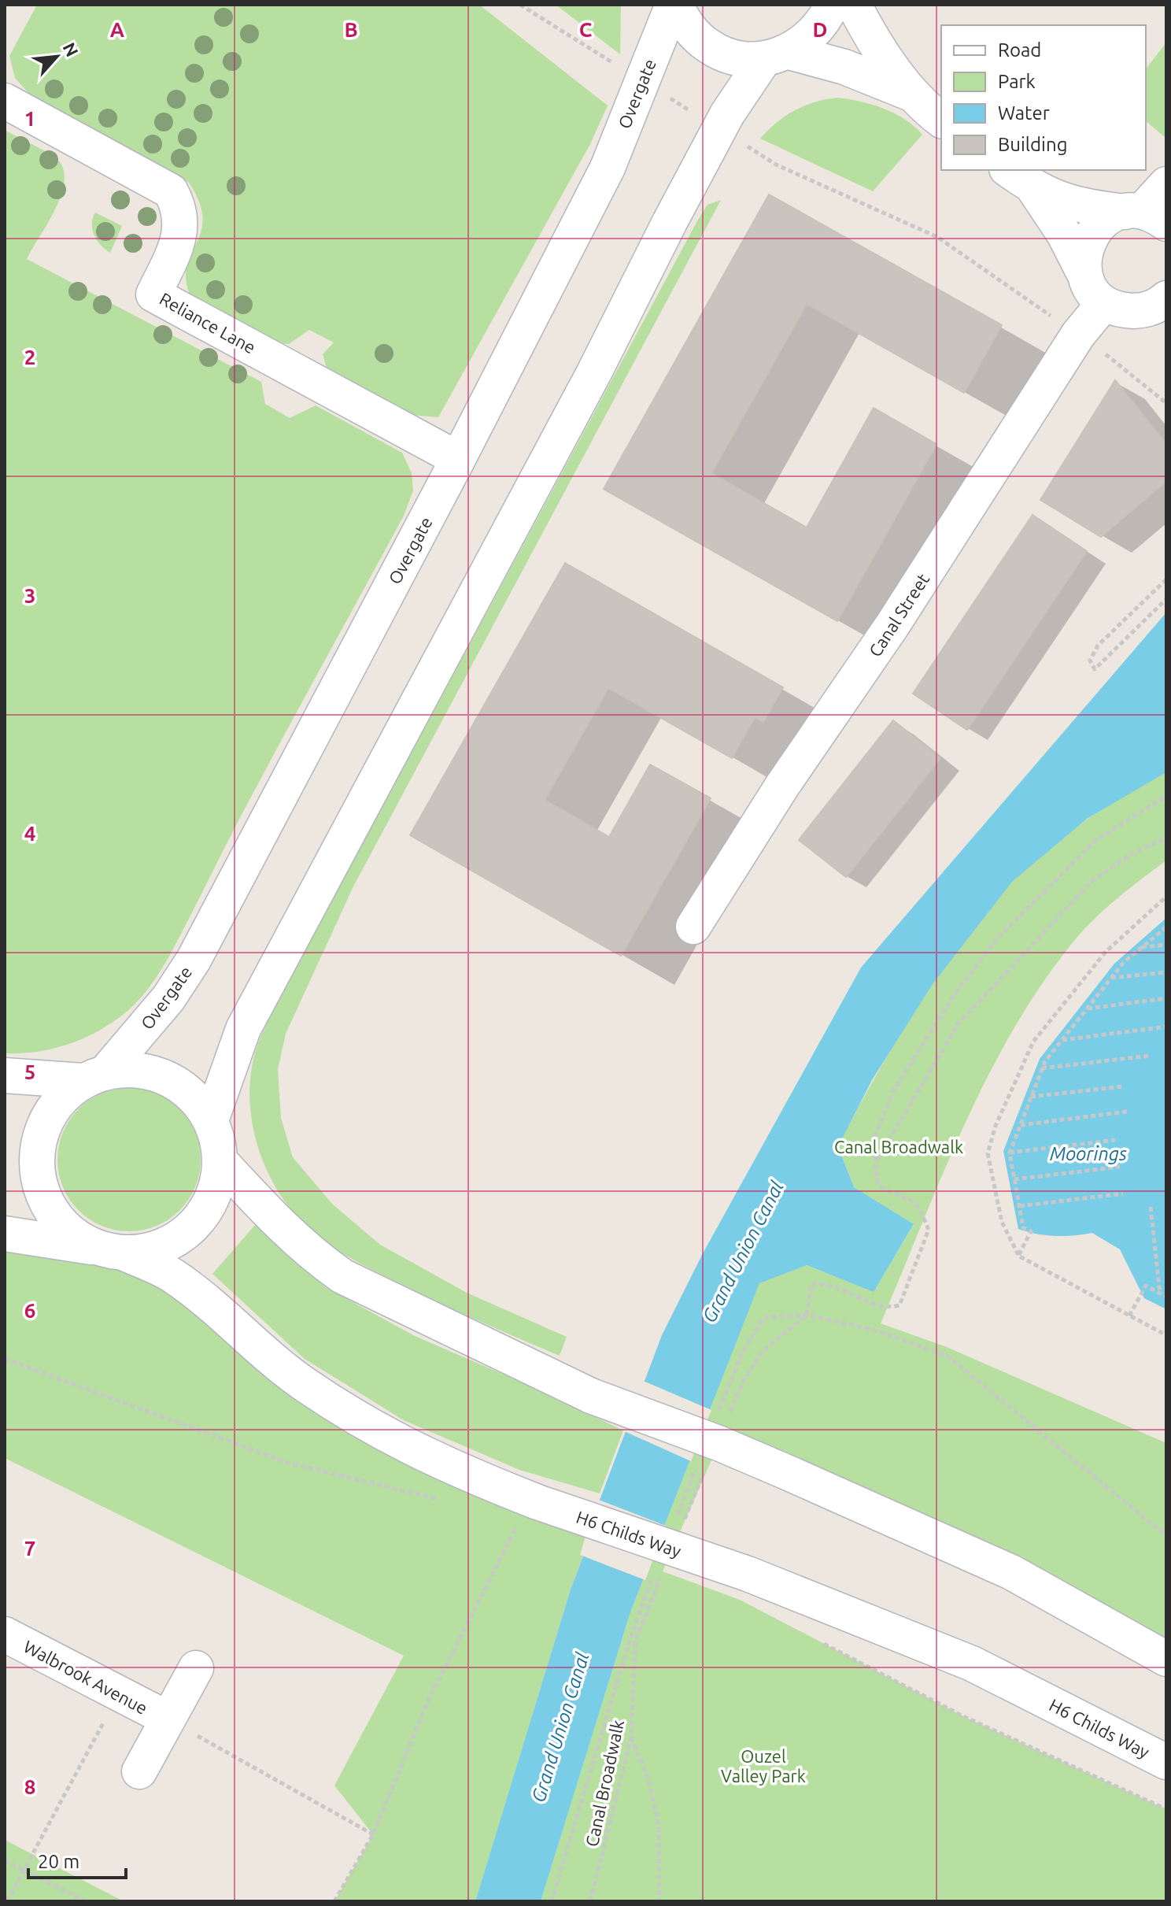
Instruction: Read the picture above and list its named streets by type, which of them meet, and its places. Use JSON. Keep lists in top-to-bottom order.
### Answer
{
  "streets": {
    "street": [
      "Overgate",
      "Reliance Lane",
      "Canal Street",
      "H6 Childs Way",
      "Walbrook Avenue"
    ],
    "path": ["Canal Broadwalk"]
  },
  "crossings": [
    ["Overgate", "Reliance Lane"],
    ["Overgate", "H6 Childs Way"]
  ],
  "water": ["Moorings", "Grand Union Canal"],
  "parks": ["Canal Broadwalk", "Ouzel Valley Park"],
  "legend": [
    "Road",
    "Park",
    "Water",
    "Building"
  ],
  "scale_bar": "20 m",
  "north": "top right",
  "grid": {
    "columns": [
      "A",
      "B",
      "C",
      "D"
    ],
    "rows": [
      "1",
      "2",
      "3",
      "4",
      "5",
      "6",
      "7",
      "8"
    ]
  }
}
